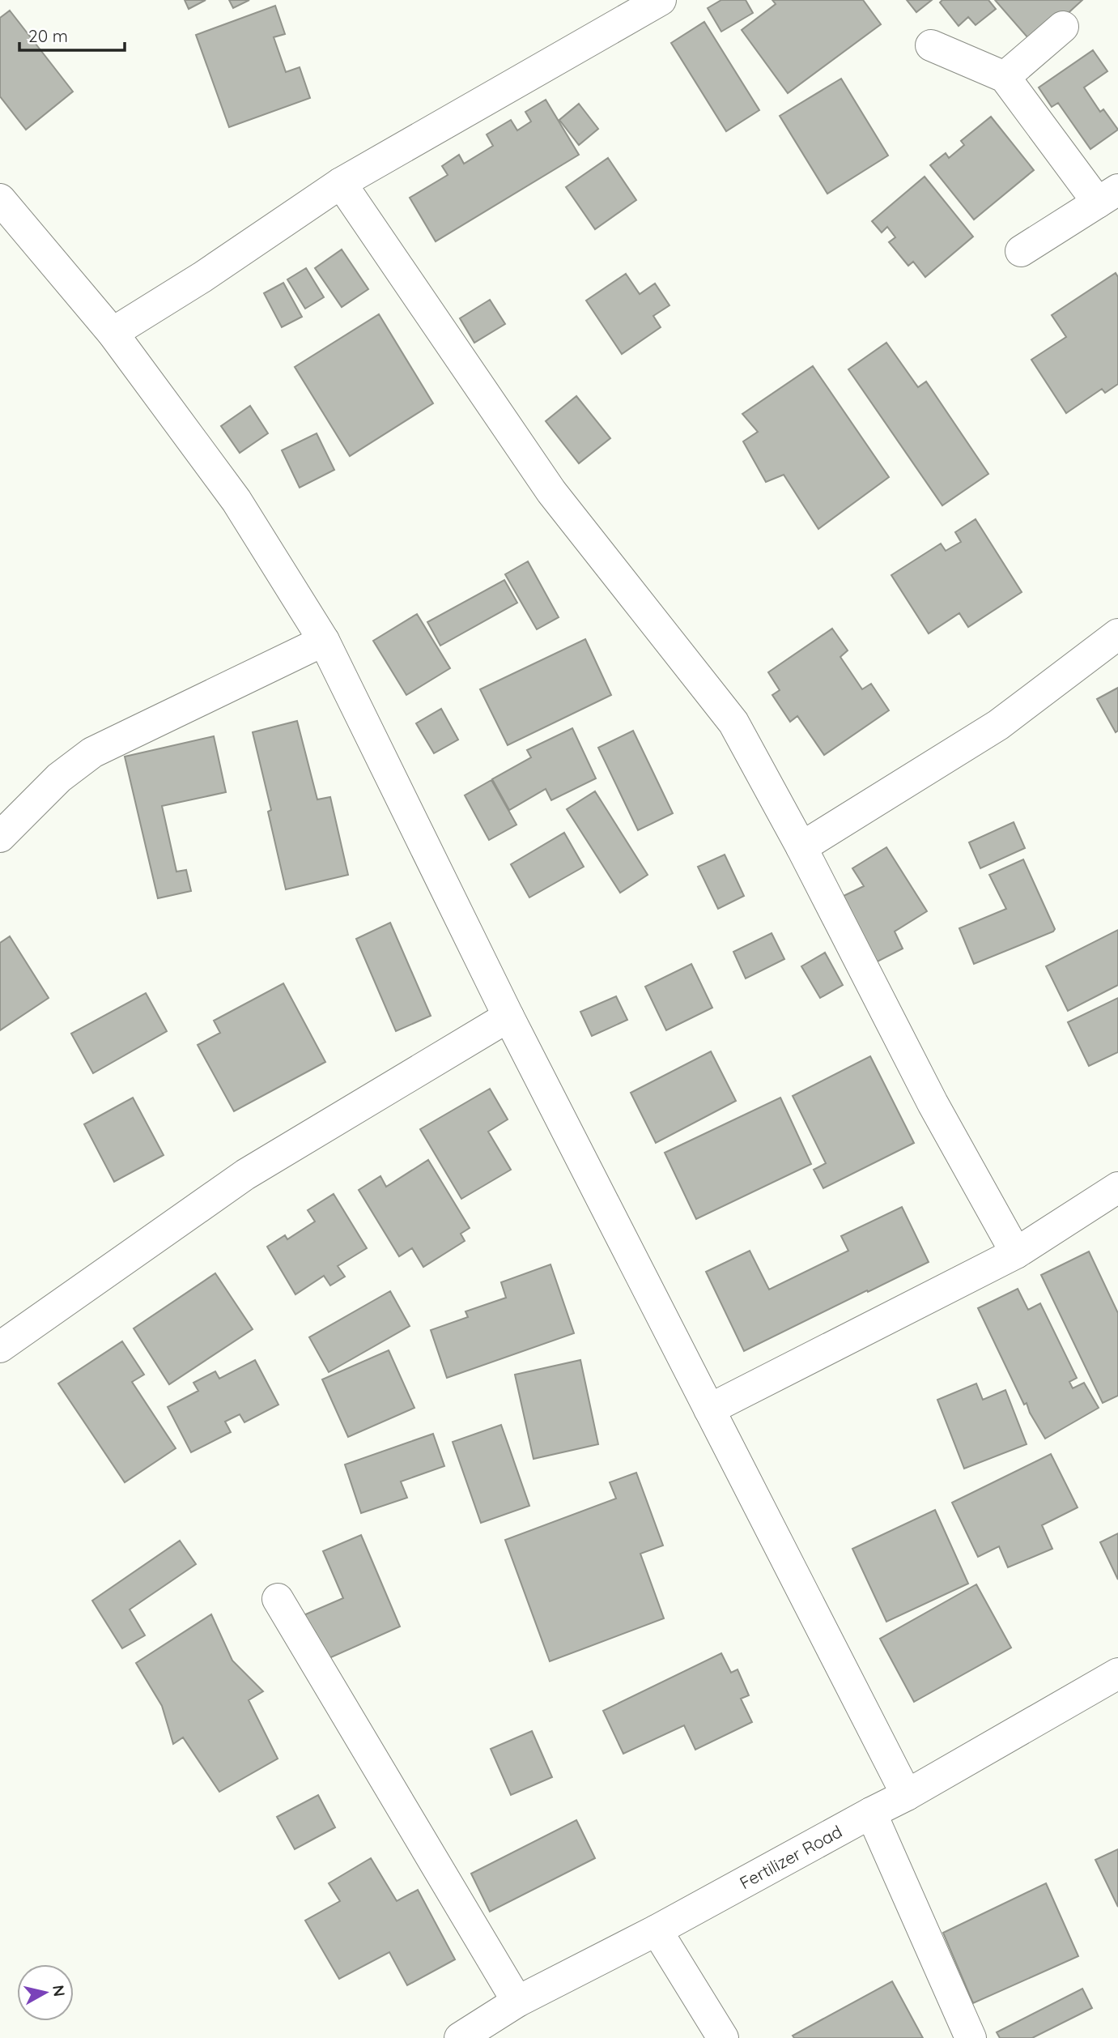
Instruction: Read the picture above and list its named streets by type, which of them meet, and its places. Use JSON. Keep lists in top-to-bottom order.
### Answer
{
  "streets": {
    "street": ["Fertilizer Road"]
  },
  "scale_bar": "20 m",
  "north": "right"
}
